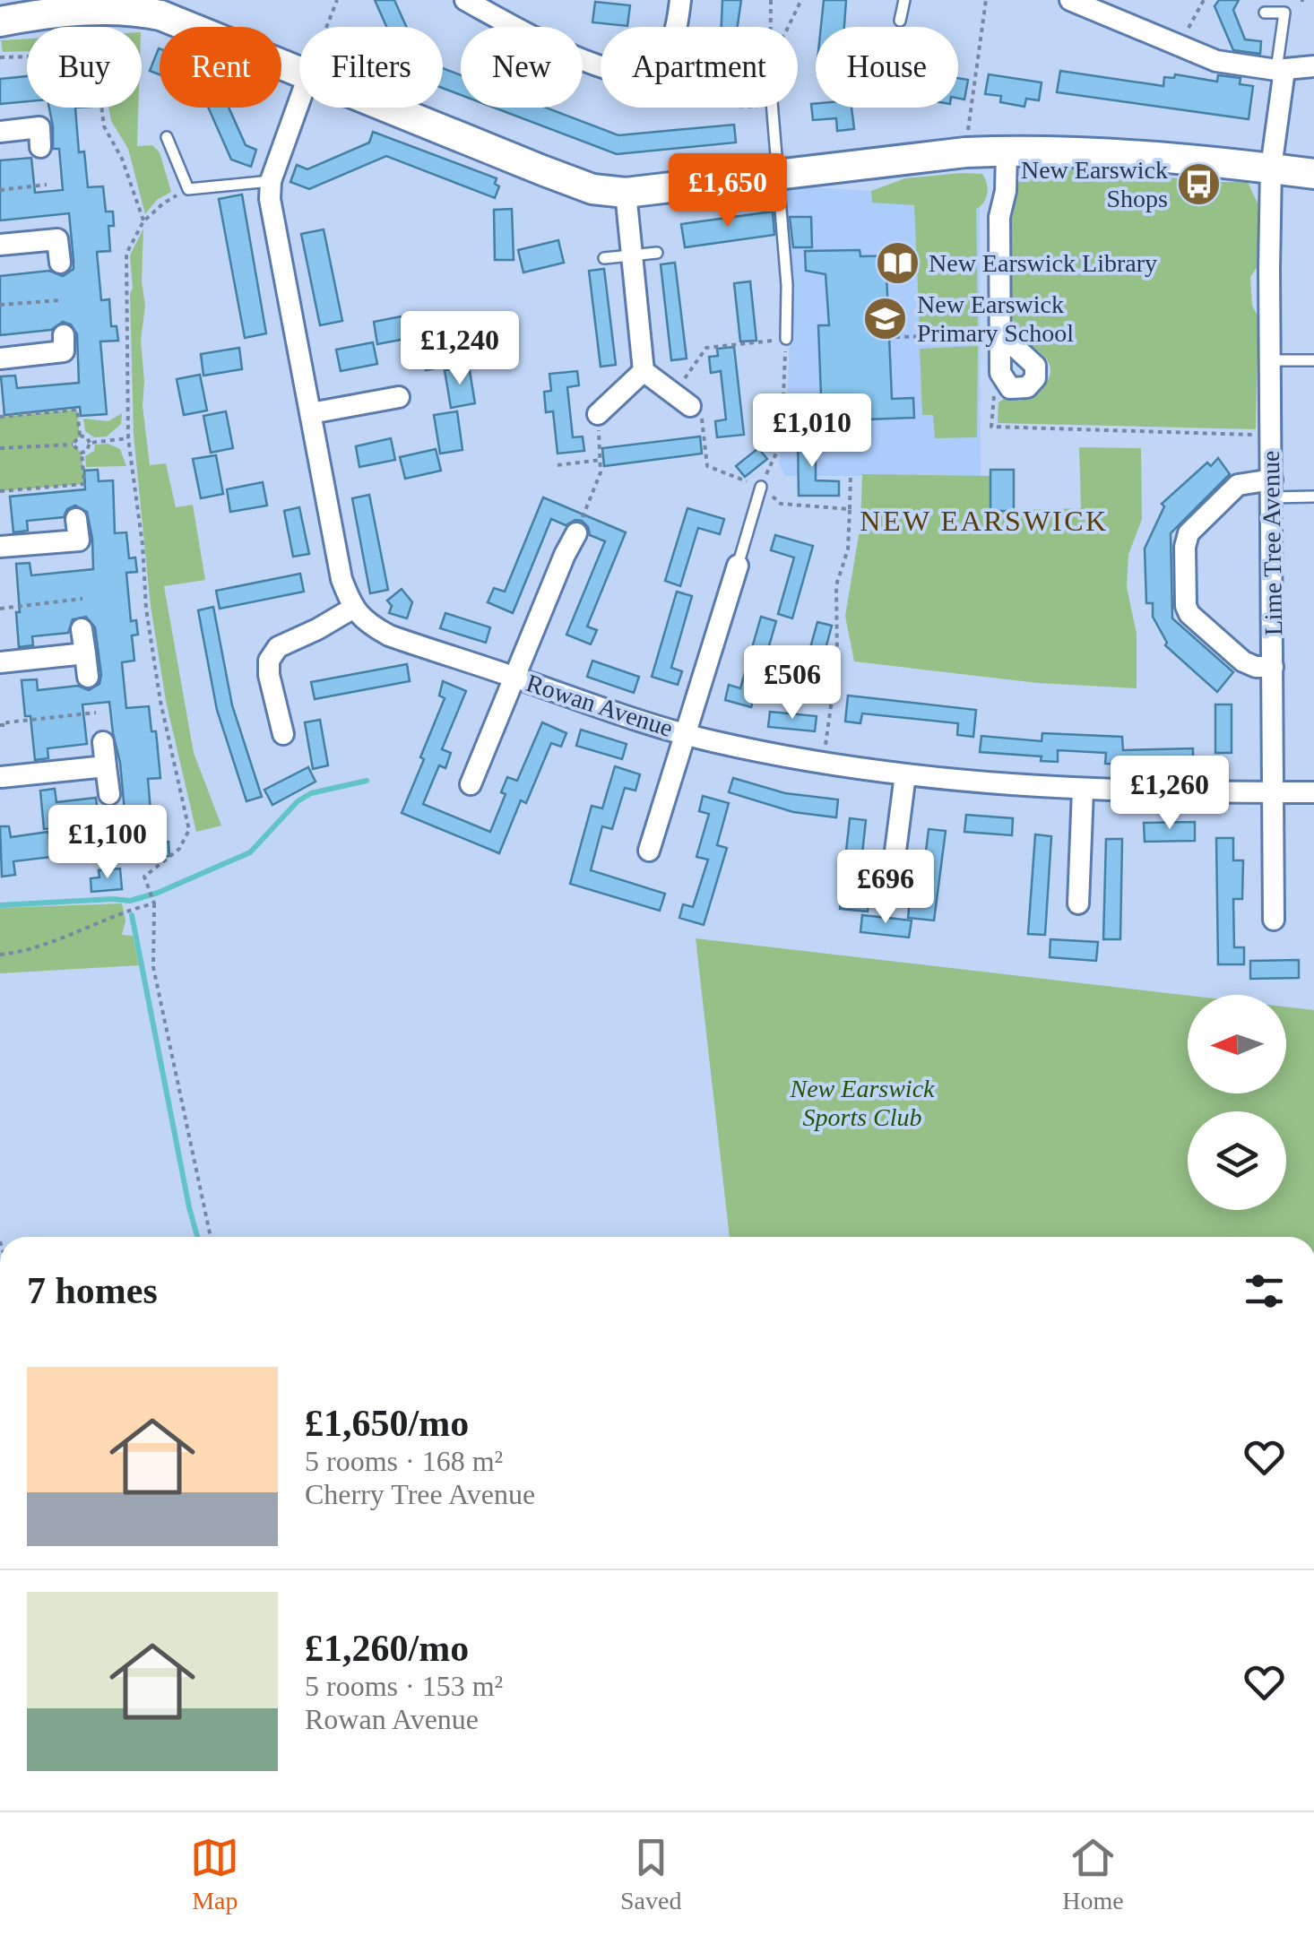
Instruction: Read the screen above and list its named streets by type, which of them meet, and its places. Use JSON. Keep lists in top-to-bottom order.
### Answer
{
  "streets": {
    "street": ["Lime Tree Avenue", "Rowan Avenue"]
  },
  "crossings": [
    ["Lime Tree Avenue", "Rowan Avenue"]
  ],
  "districts": ["NEW EARSWICK"],
  "parks": ["New Earswick Sports Club"],
  "places": {
    "bus stop": ["New Earswick Shops"],
    "library": ["New Earswick Library"],
    "school or university": ["New Earswick Primary School"]
  },
  "north": "left",
  "page": {
    "chip": [
      "Buy",
      "Rent",
      "Filters",
      "New",
      "Apartment",
      "House"
    ],
    "price": [
      "£1,650",
      "£1,240",
      "£1,010",
      "£506",
      "£1,260",
      "£1,100",
      "£696"
    ],
    "heading": "7 homes",
    "list": [
      {
        "name": "£1,650/mo",
        "note": "5 rooms · 168 m² · Cherry Tree Avenue"
      },
      {
        "name": "£1,260/mo",
        "note": "5 rooms · 153 m² · Rowan Avenue"
      }
    ],
    "tabs": ["Map", "Saved", "Home"]
  }
}
